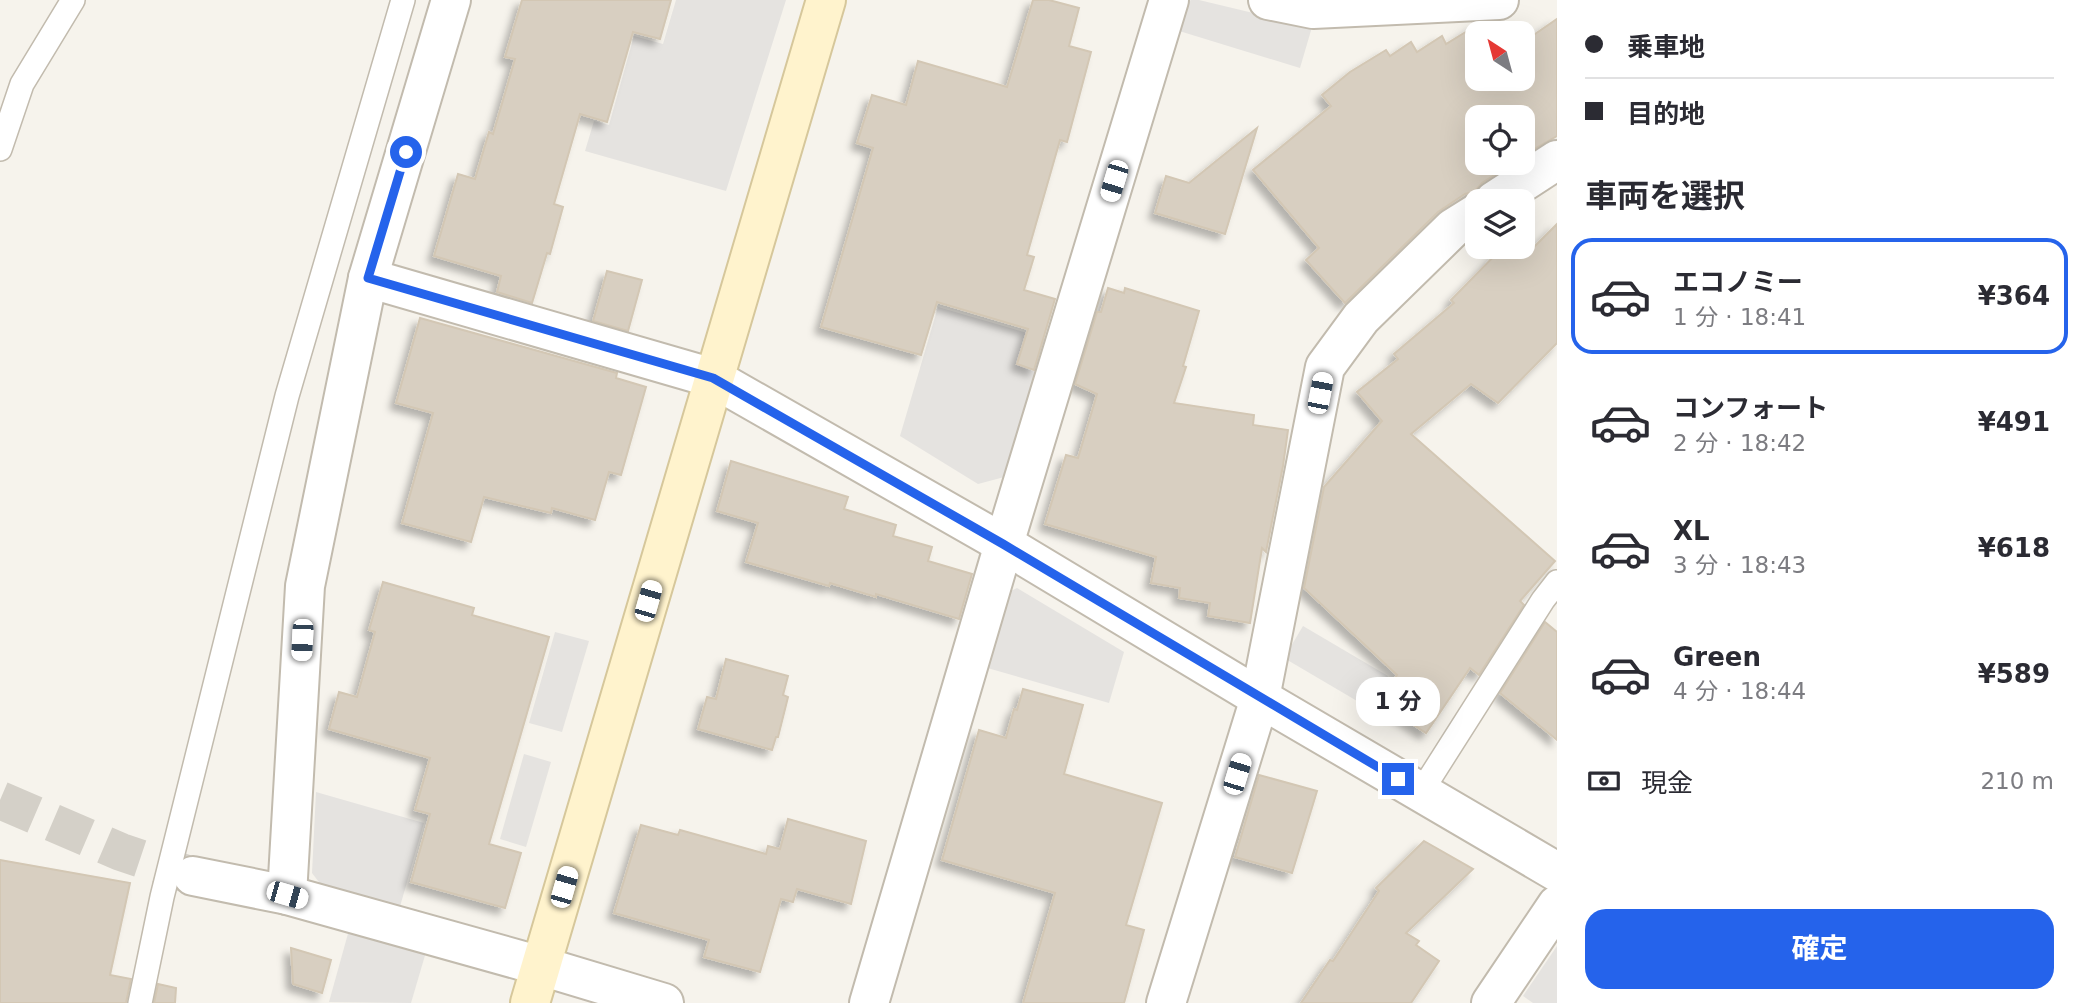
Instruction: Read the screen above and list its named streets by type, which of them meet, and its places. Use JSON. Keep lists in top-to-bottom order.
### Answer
{
  "north": "top left",
  "page": {
    "banner": ["乗車地", "目的地"],
    "heading": "車両を選択",
    "list": [
      {
        "name": "エコノミー",
        "note": "1 分 · 18:41",
        "value": "¥364"
      },
      {
        "name": "コンフォート",
        "note": "2 分 · 18:42",
        "value": "¥491"
      },
      {
        "name": "XL",
        "note": "3 分 · 18:43",
        "value": "¥618"
      },
      {
        "name": "Green",
        "note": "4 分 · 18:44",
        "value": "¥589"
      }
    ],
    "bubble": "1 分",
    "pay": ["現金", "210 m"],
    "buttons": "確定"
  }
}
